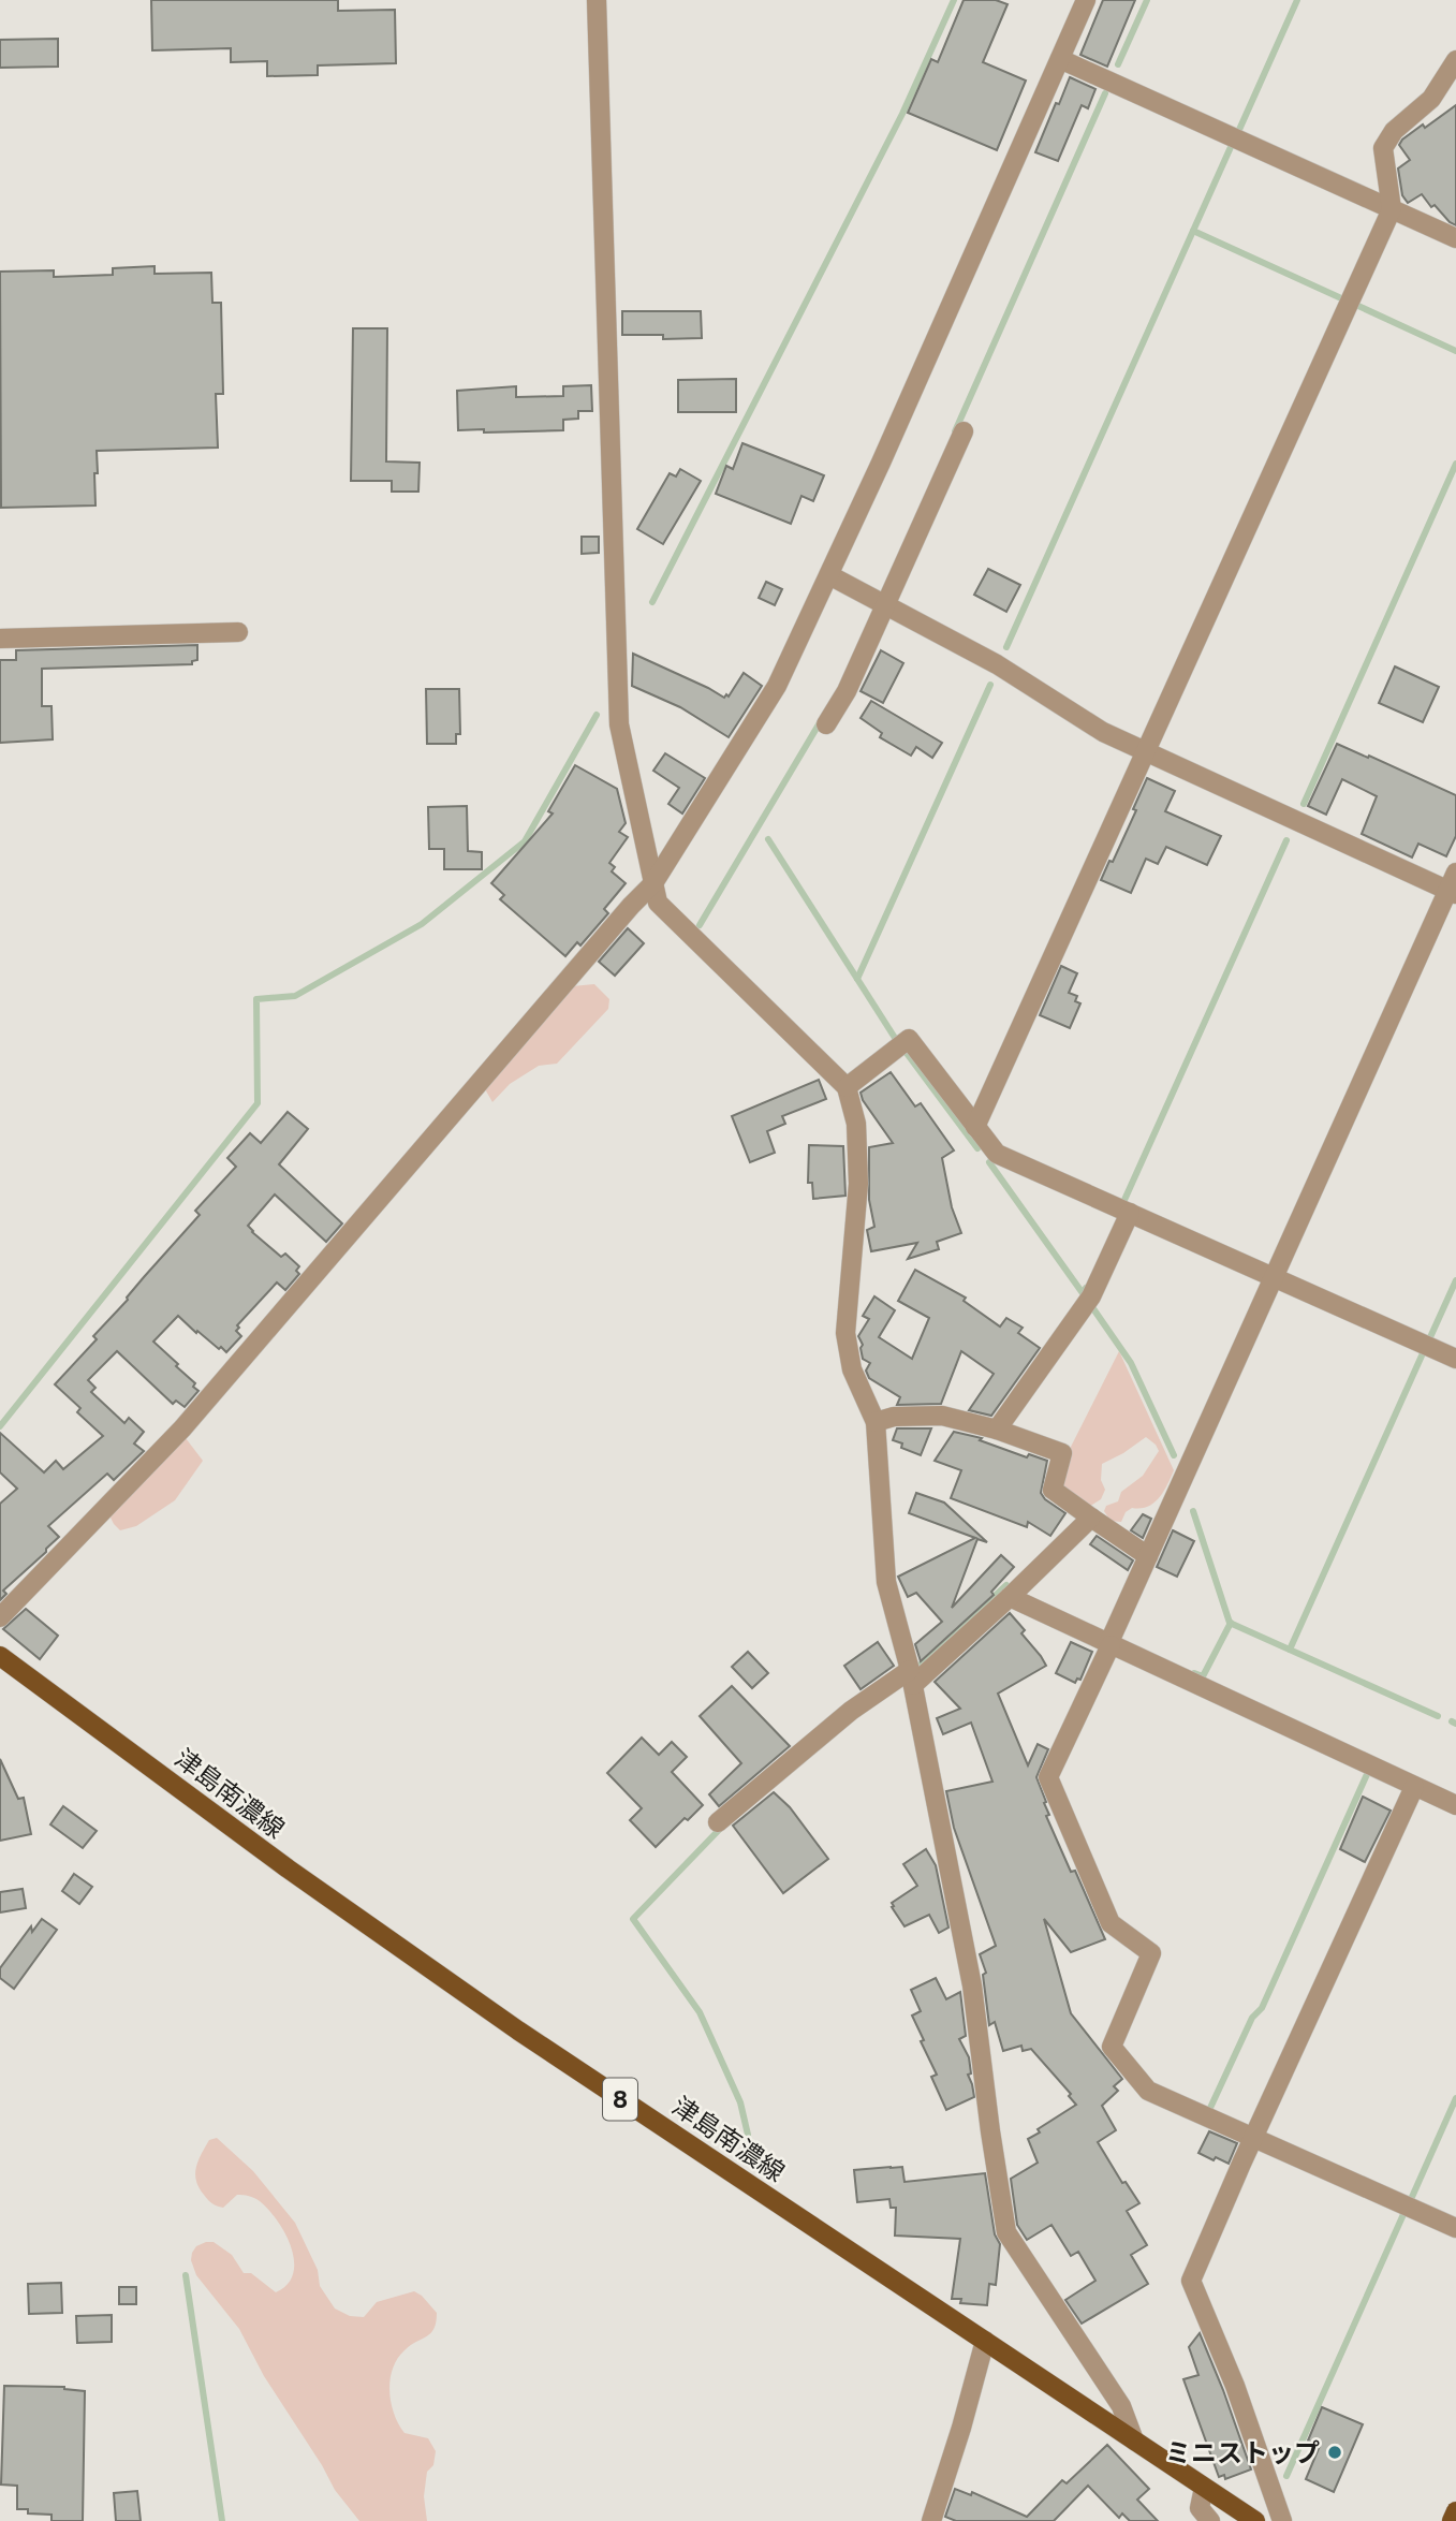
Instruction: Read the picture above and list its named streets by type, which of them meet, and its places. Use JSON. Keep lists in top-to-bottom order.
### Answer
{
  "streets": {
    "main road": ["津島南濃線", "8"]
  },
  "places": ["ミニストップ"]
}
